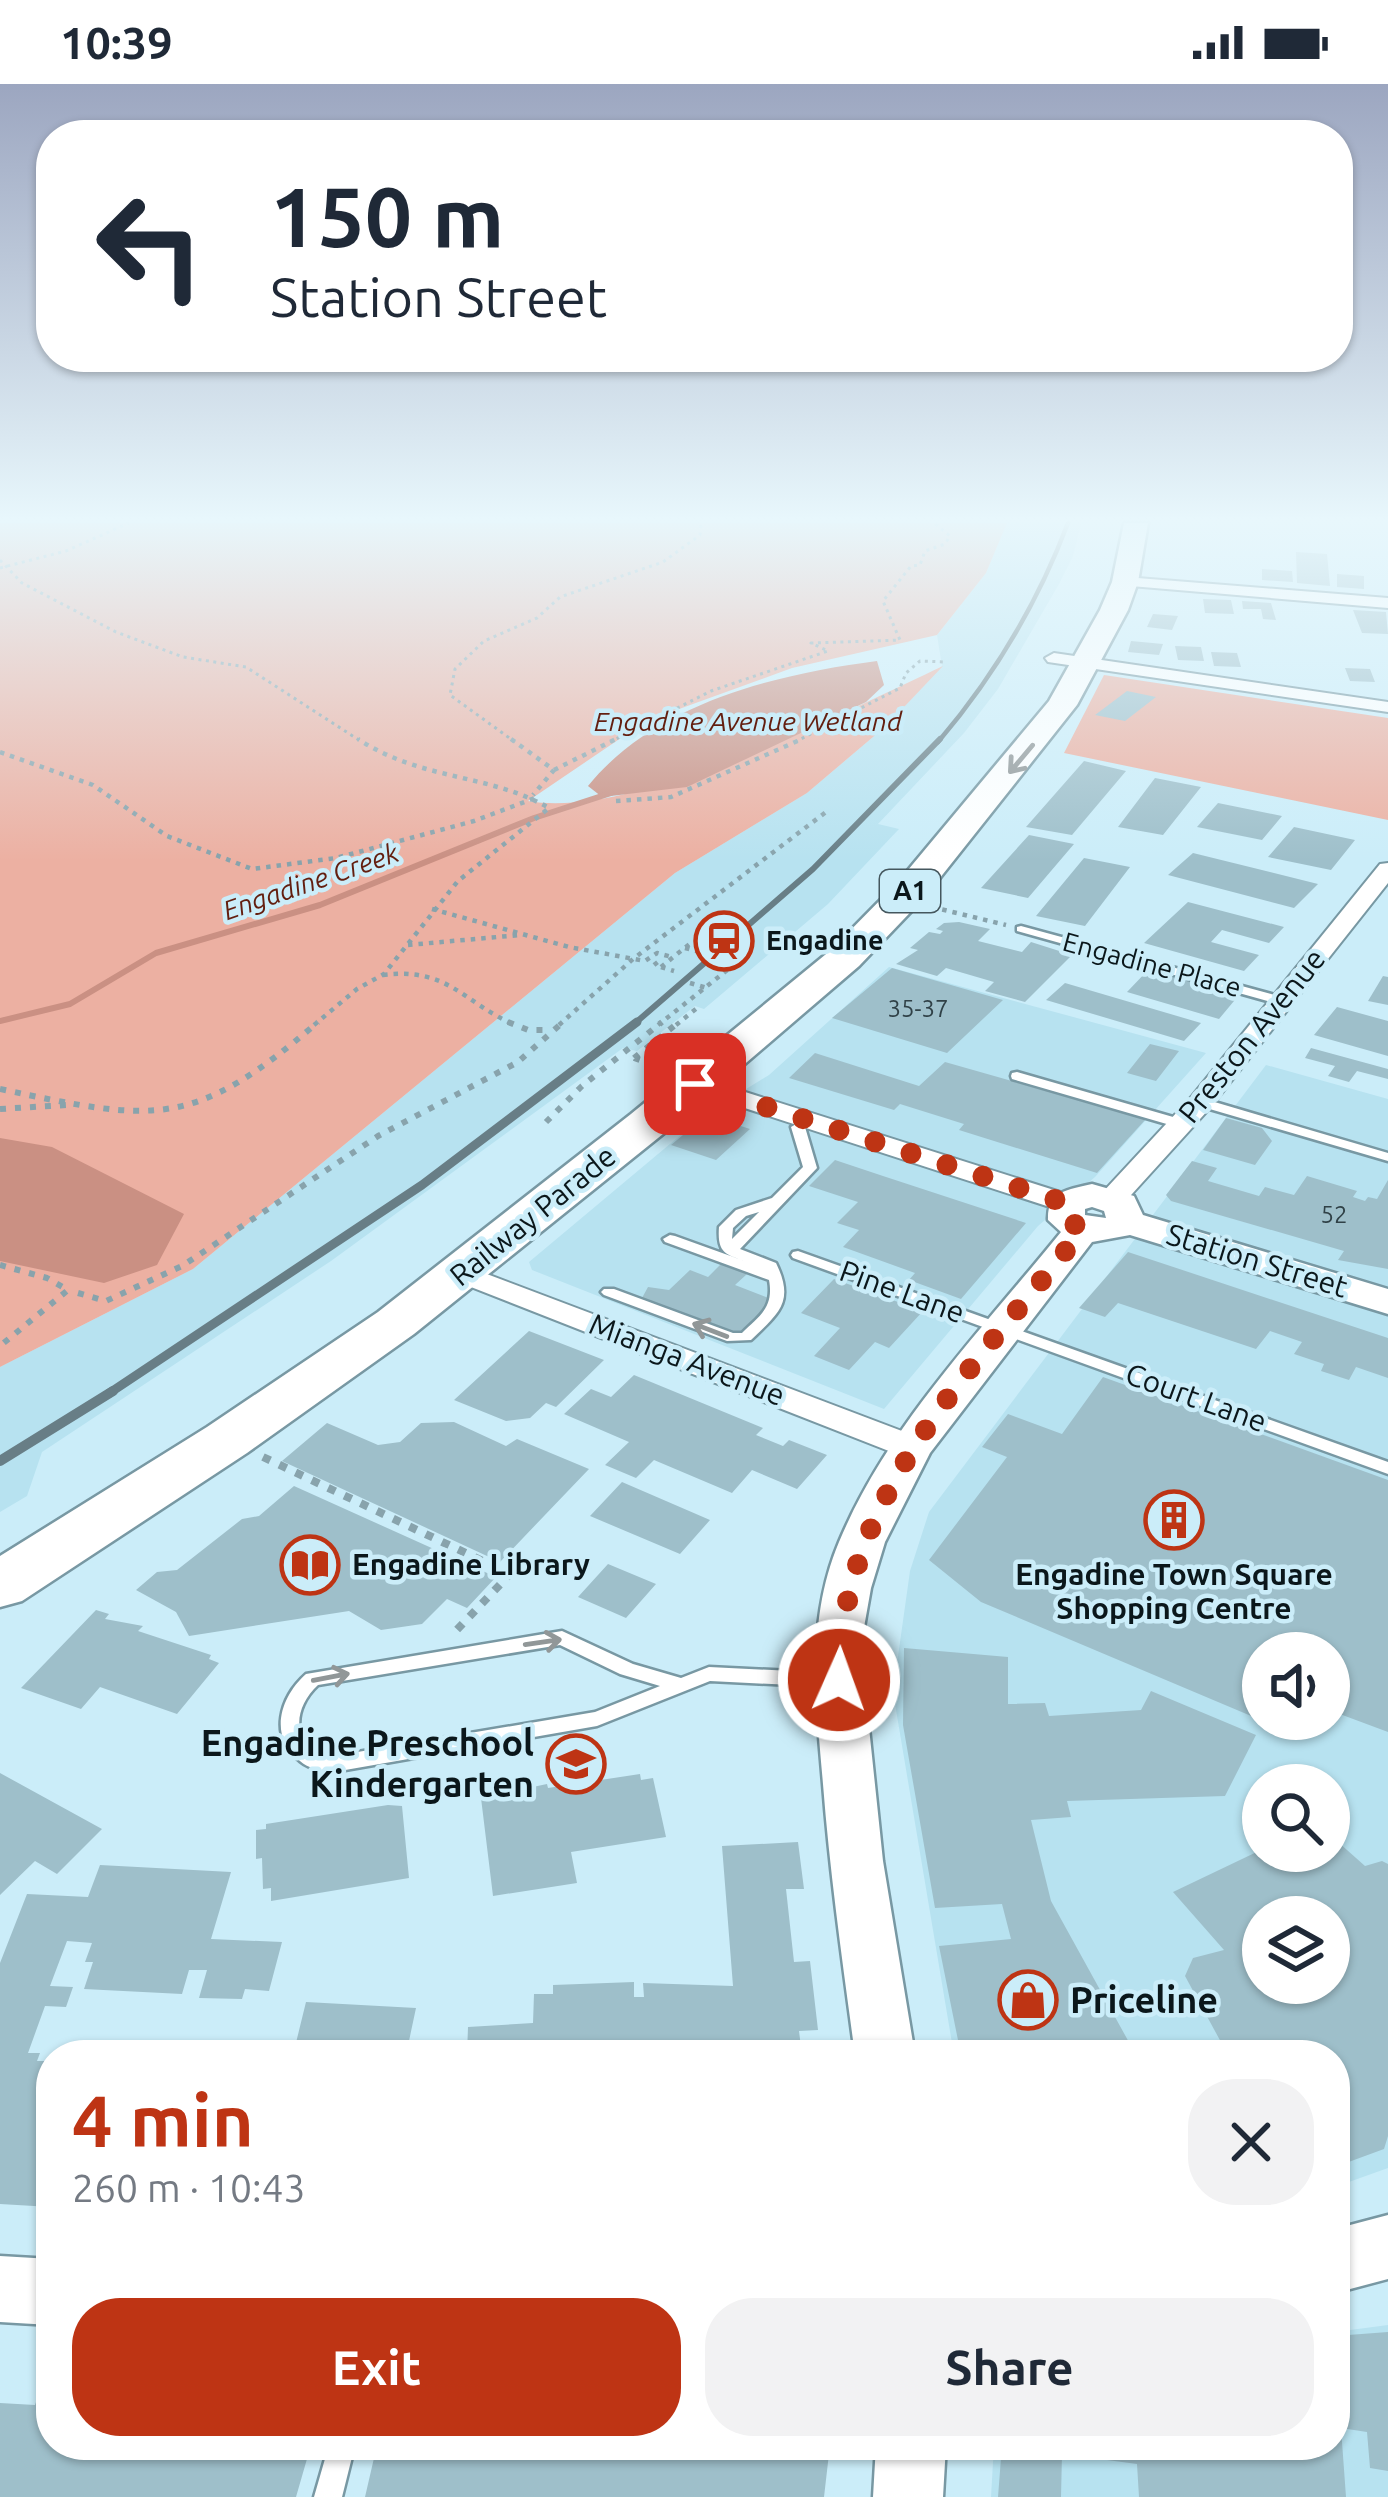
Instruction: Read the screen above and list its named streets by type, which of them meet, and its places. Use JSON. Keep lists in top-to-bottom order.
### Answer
{
  "streets": {
    "highway": ["A1", "Railway Parade"],
    "street": ["Preston Avenue", "Station Street", "Mianga Avenue"],
    "lane": ["Engadine Place", "Pine Lane", "Court Lane"]
  },
  "crossings": [
    ["Engadine Place", "Preston Avenue"],
    ["Preston Avenue", "Station Street"],
    ["Railway Parade", "Mianga Avenue"],
    ["Pine Lane", "Court Lane"]
  ],
  "water": ["Engadine Avenue Wetland", "Engadine Creek"],
  "places": {
    "station": ["Engadine"],
    "building": ["Engadine Town Square Shopping Centre"],
    "library": ["Engadine Library"],
    "school or university": ["Engadine Preschool Kindergarten"],
    "shop": ["Priceline"]
  },
  "house_numbers": ["35-37", "52"],
  "page": {
    "status": "10:39",
    "turn": ["150 m", "Station Street"],
    "heading": ["4 min", "260 m · 10:43"],
    "buttons": ["Exit", "Share"]
  }
}
